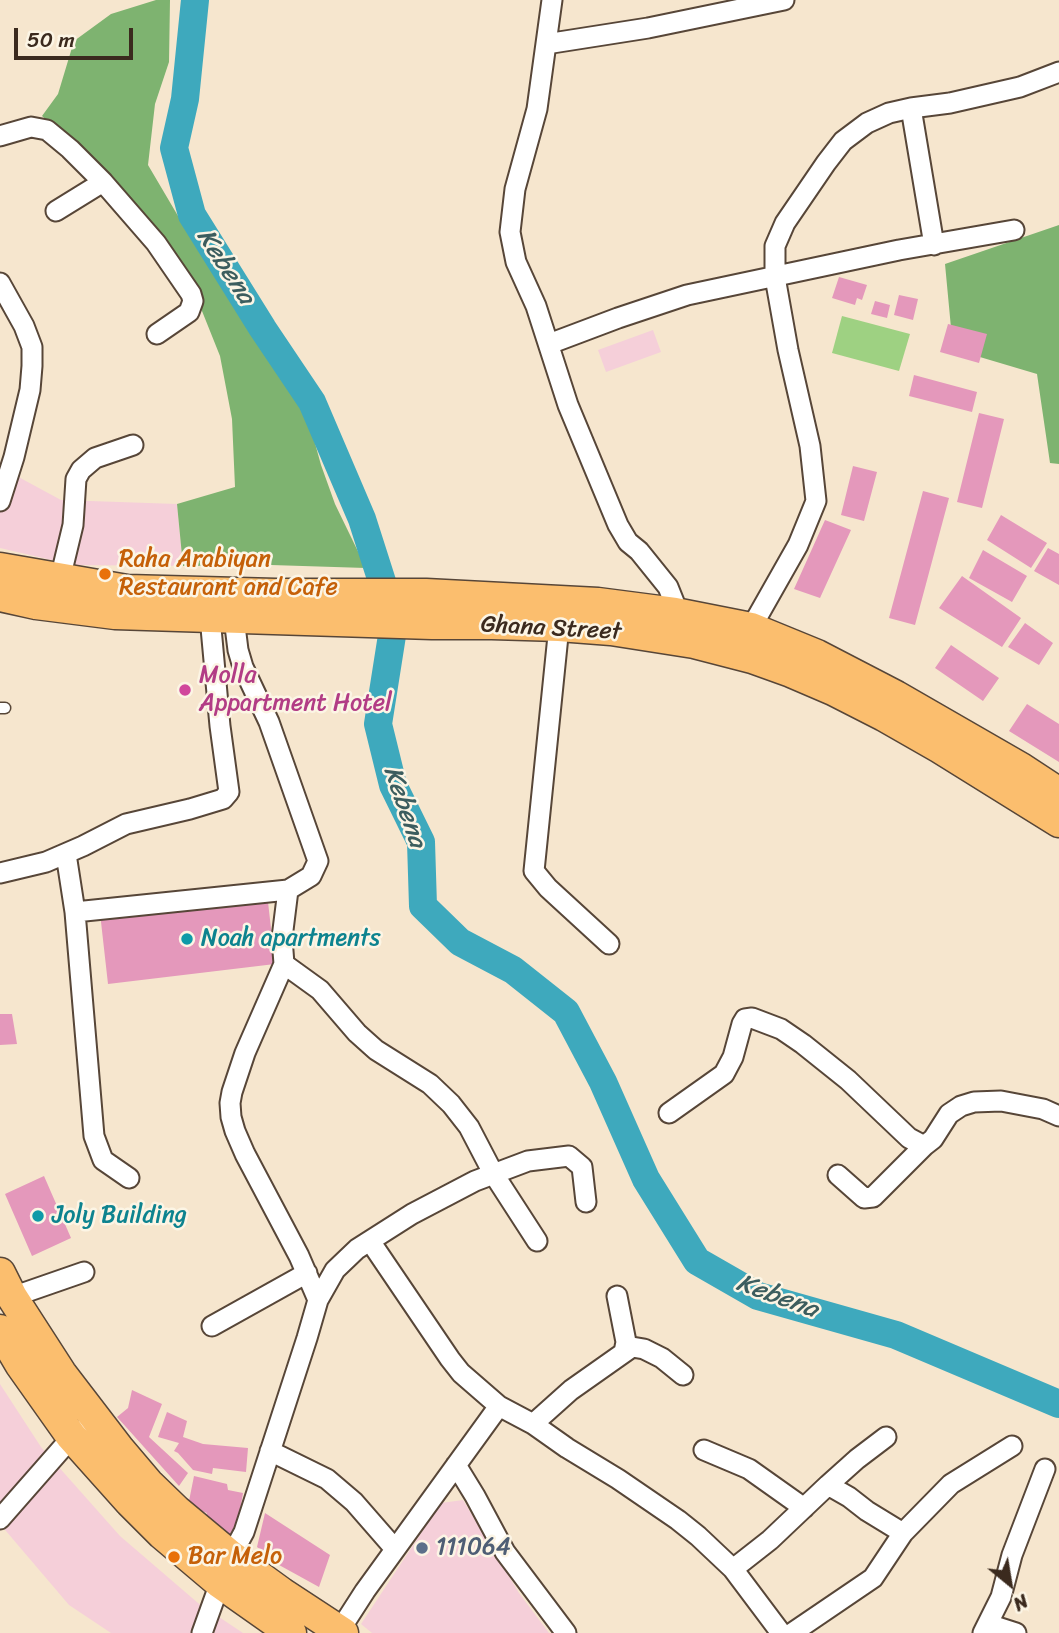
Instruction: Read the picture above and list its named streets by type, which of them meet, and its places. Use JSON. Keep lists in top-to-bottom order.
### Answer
{
  "streets": {
    "main road": ["Ghana Street"]
  },
  "water": ["Kebena"],
  "places": [
    "Raha Arabiyan Restaurant and Cafe",
    "Molla Appartment Hotel",
    "Noah apartments",
    "Joly Building",
    "111064",
    "Bar Melo"
  ],
  "scale_bar": "50 m",
  "north": "bottom right"
}
